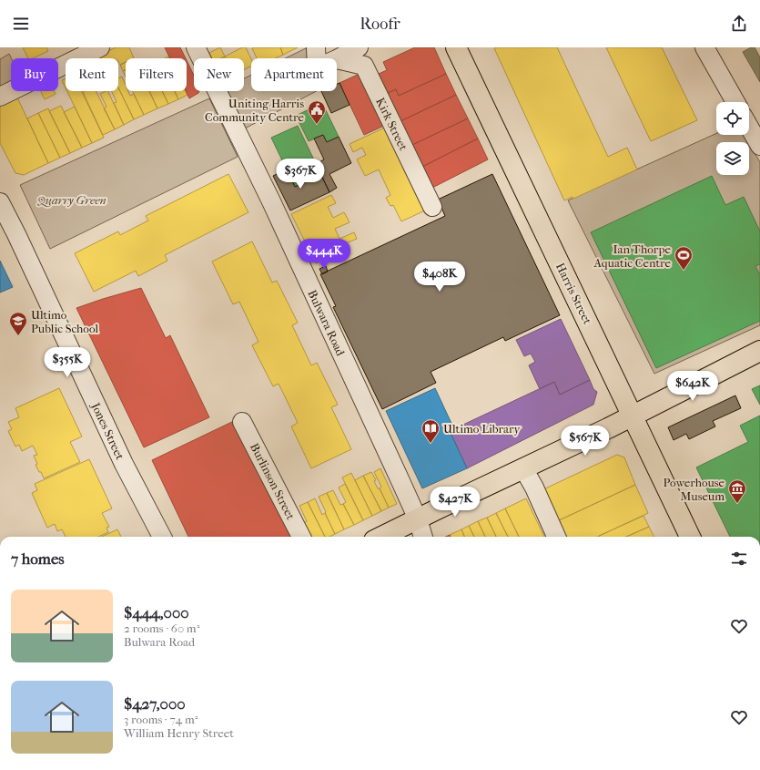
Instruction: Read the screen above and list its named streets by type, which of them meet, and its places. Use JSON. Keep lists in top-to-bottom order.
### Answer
{
  "streets": {
    "main road": ["Harris Street"],
    "street": [
      "Kirk Street",
      "Bulwara Road",
      "Jones Street",
      "Burlinson Street"
    ]
  },
  "parks": ["Quarry Green"],
  "places": {
    "public building": ["Uniting Harris Community Centre"],
    "sports": ["Ian Thorpe Aquatic Centre"],
    "school or university": ["Ultimo Public School"],
    "library": ["Ultimo Library"],
    "museum": ["Powerhouse Museum"]
  },
  "page": {
    "header": "Roofr",
    "chip": [
      "Buy",
      "Rent",
      "Filters",
      "New",
      "Apartment"
    ],
    "price": [
      "$367K",
      "$444K",
      "$408K",
      "$355K",
      "$642K",
      "$567K",
      "$427K"
    ],
    "heading": "7 homes",
    "list": [
      {
        "name": "$444,000",
        "note": "2 rooms · 60 m² · Bulwara Road"
      },
      {
        "name": "$427,000",
        "note": "3 rooms · 74 m² · William Henry Street"
      }
    ]
  }
}
